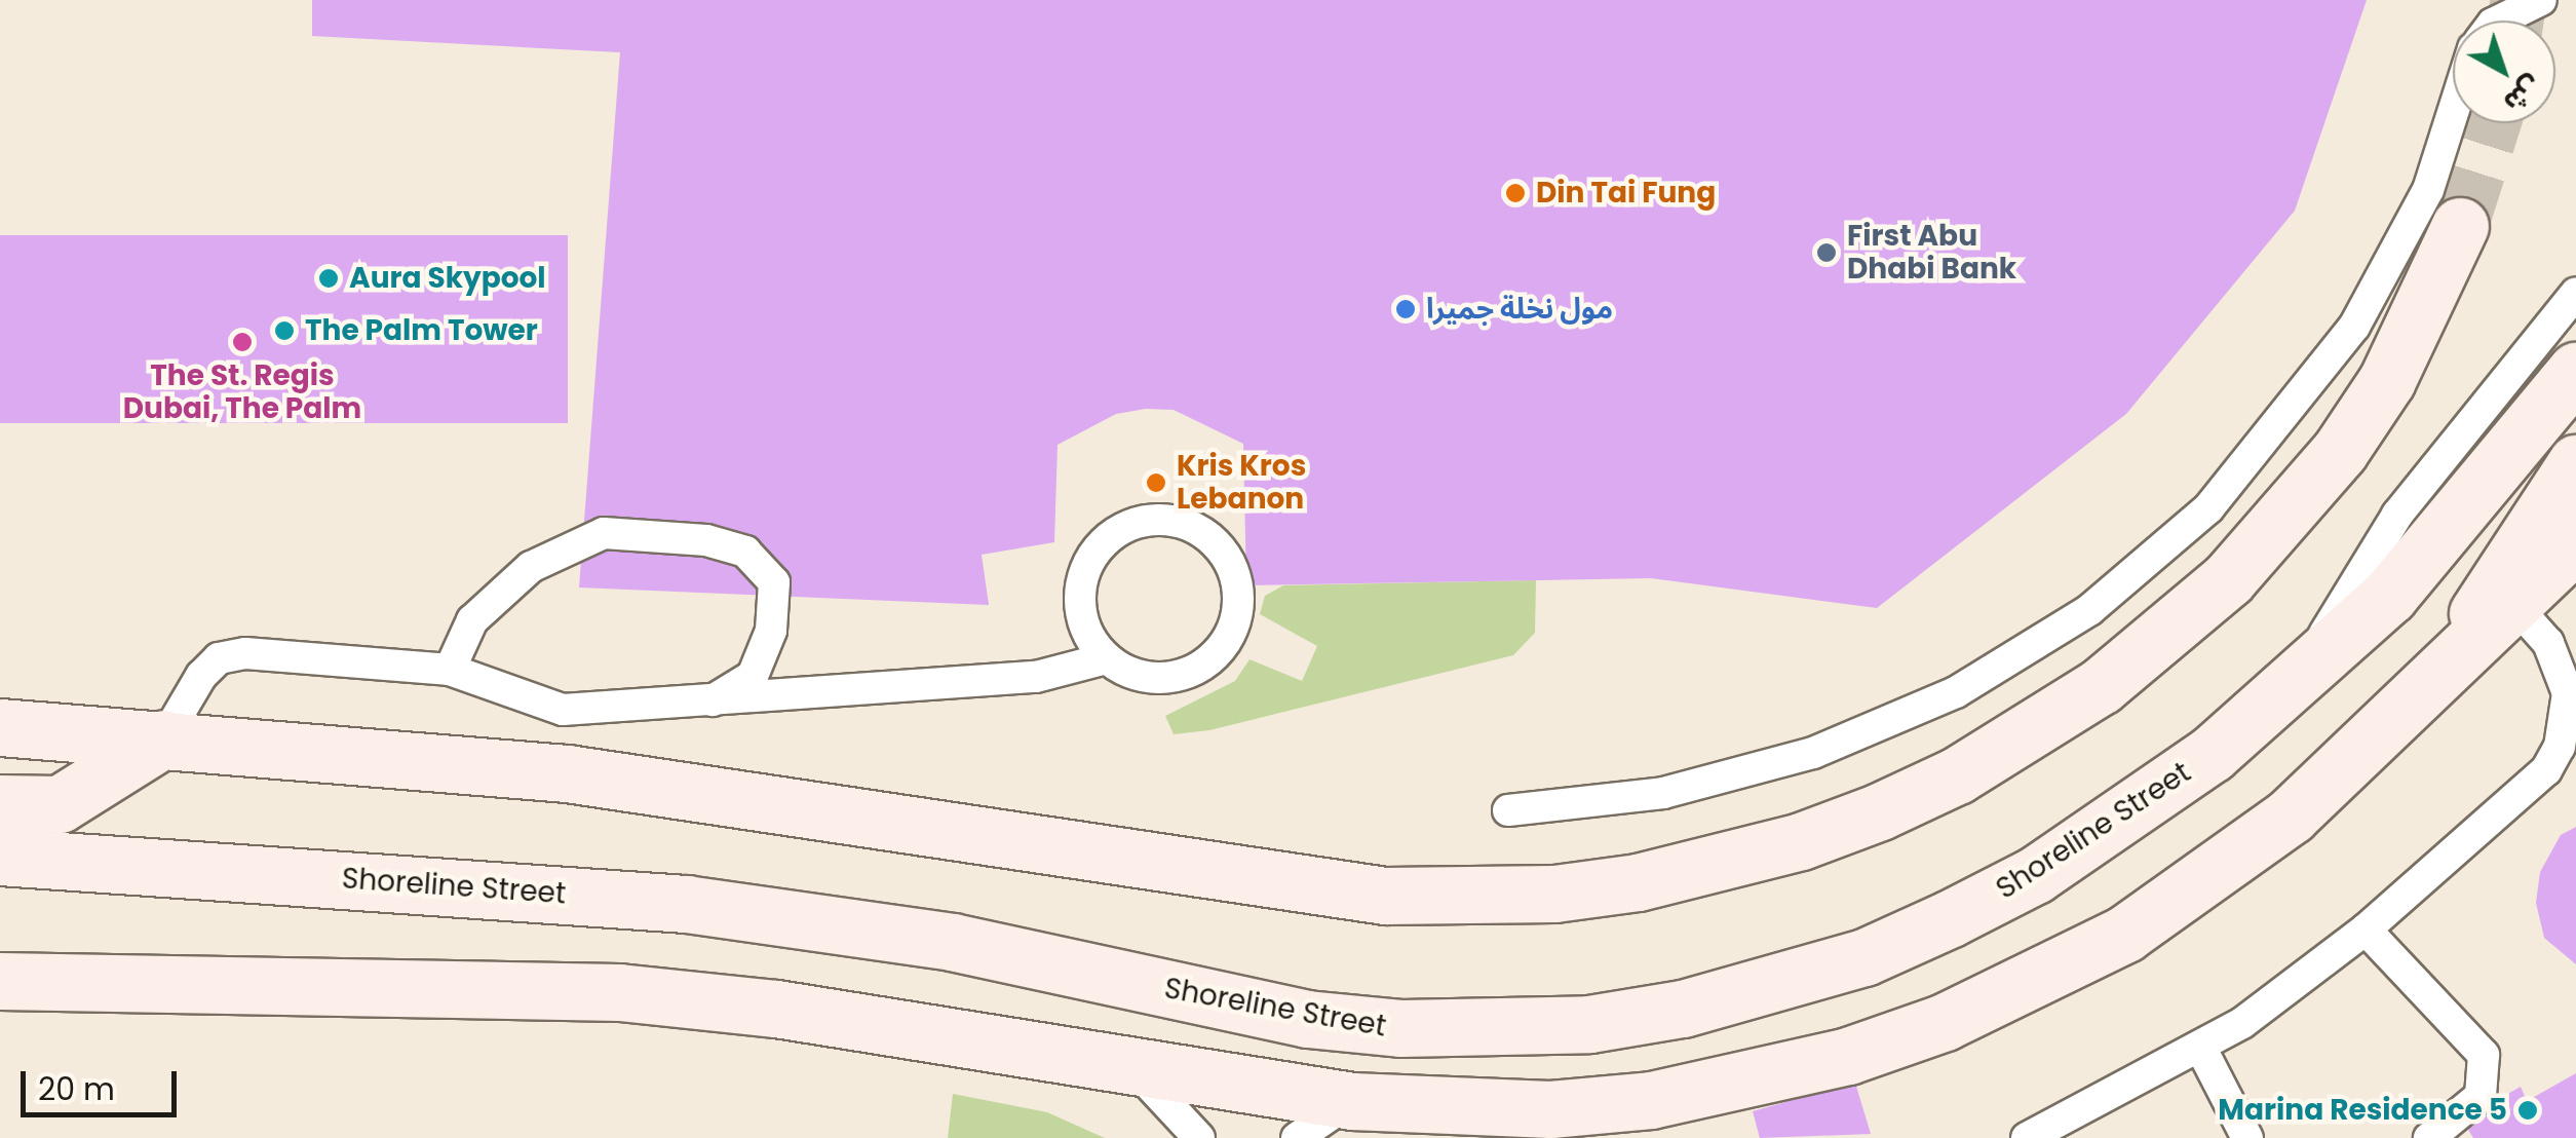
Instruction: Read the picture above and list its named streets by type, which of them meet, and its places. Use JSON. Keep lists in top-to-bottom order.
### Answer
{
  "streets": {
    "main road": ["Shoreline Street"]
  },
  "places": [
    "Din Tai Fung",
    "First Abu Dhabi Bank",
    "Aura Skypool",
    "مول نخلة جميرا",
    "The Palm Tower",
    "The St. Regis Dubai, The Palm",
    "Kris Kros Lebanon",
    "Marina Residence 5"
  ],
  "scale_bar": "20 m",
  "north": "bottom right"
}
